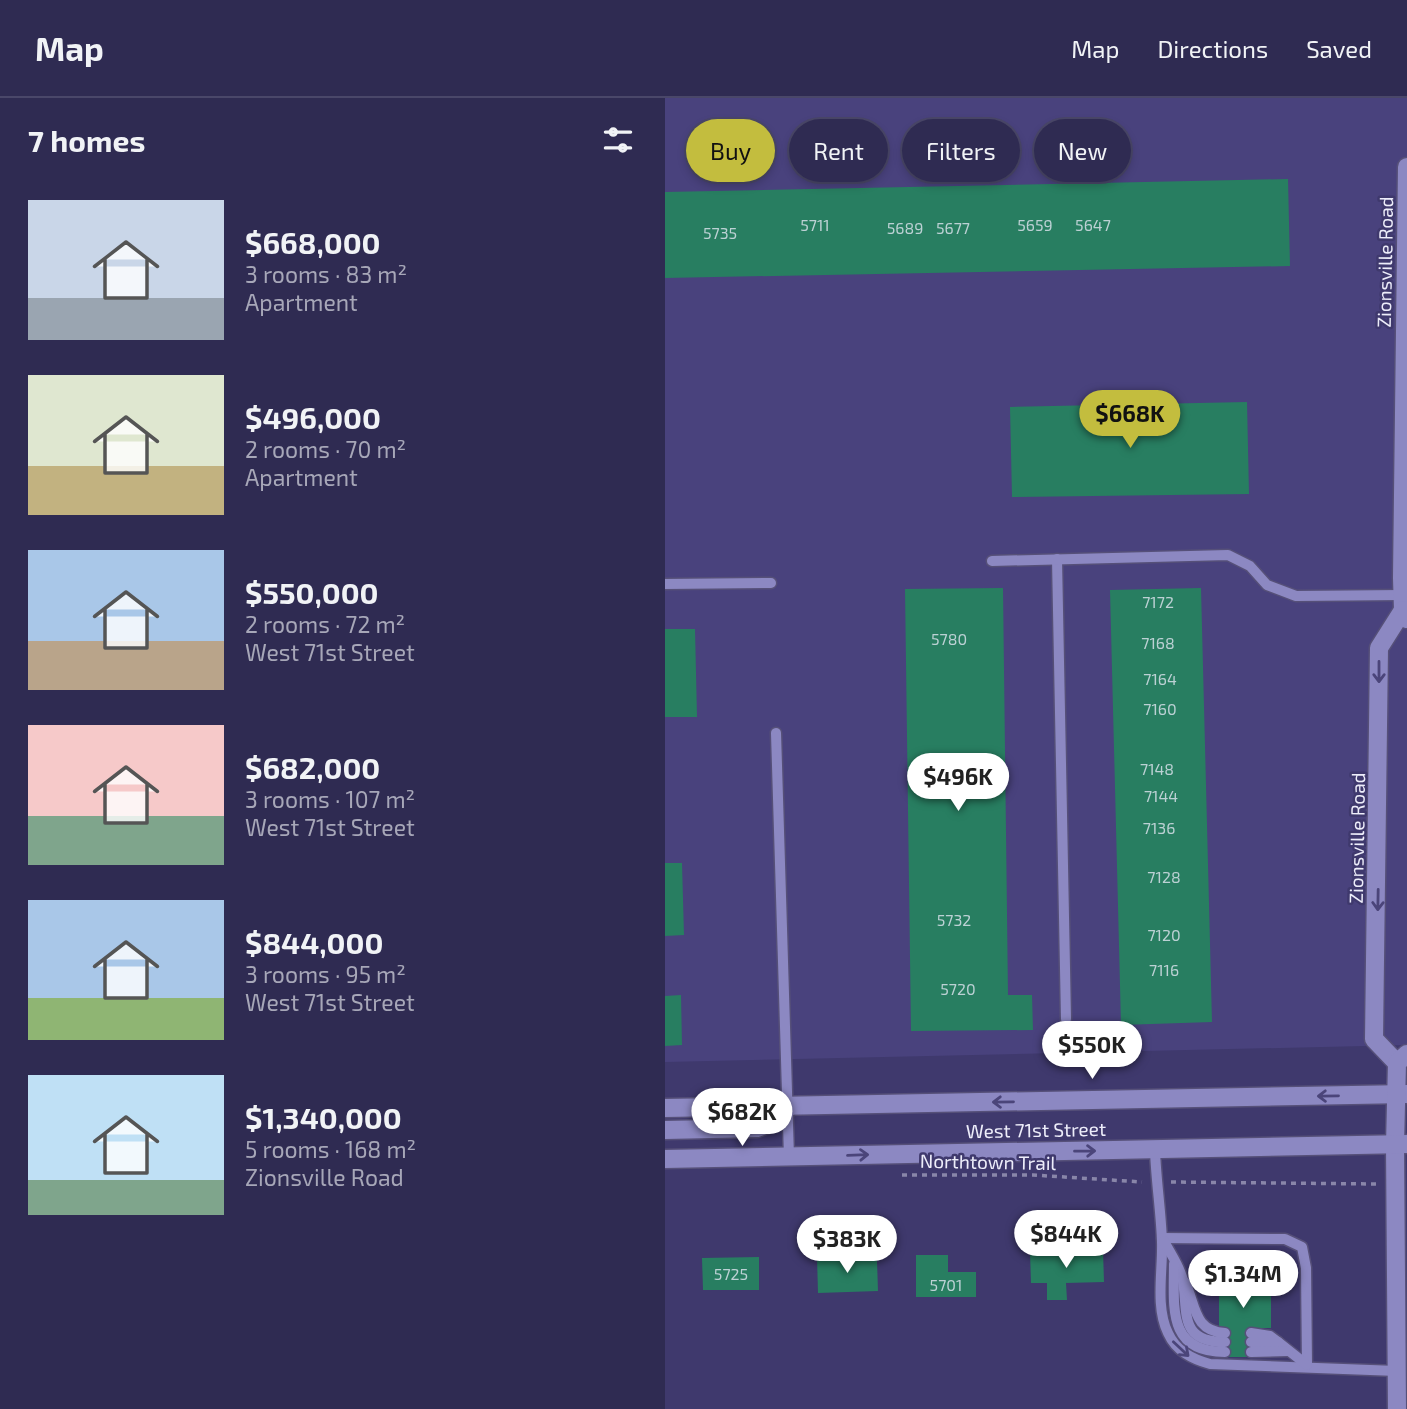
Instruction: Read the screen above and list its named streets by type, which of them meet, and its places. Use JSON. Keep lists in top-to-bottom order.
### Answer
{
  "streets": {
    "main road": ["Zionsville Road", "West 71st Street"],
    "path": ["Northtown Trail"]
  },
  "crossings": [
    ["Zionsville Road", "West 71st Street"]
  ],
  "one_way": ["Zionsville Road"],
  "house_numbers": [
    "5711",
    "5659",
    "5647",
    "5689",
    "5677",
    "5735",
    "7172",
    "5780",
    "7168",
    "7164",
    "7160",
    "7148",
    "7144",
    "7136",
    "7128",
    "5732",
    "7120",
    "7116",
    "5720",
    "5725",
    "5701"
  ],
  "page": {
    "header": "Map",
    "nav": ["Map", "Directions", "Saved"],
    "heading": "7 homes",
    "chip": [
      "Buy",
      "Rent",
      "Filters",
      "New"
    ],
    "list": [
      {
        "name": "$668,000",
        "note": "3 rooms · 83 m² · Apartment"
      },
      {
        "name": "$496,000",
        "note": "2 rooms · 70 m² · Apartment"
      },
      {
        "name": "$550,000",
        "note": "2 rooms · 72 m² · West 71st Street"
      },
      {
        "name": "$682,000",
        "note": "3 rooms · 107 m² · West 71st Street"
      },
      {
        "name": "$844,000",
        "note": "3 rooms · 95 m² · West 71st Street"
      },
      {
        "name": "$1,340,000",
        "note": "5 rooms · 168 m² · Zionsville Road"
      }
    ],
    "price": [
      "$668K",
      "$496K",
      "$550K",
      "$682K",
      "$844K",
      "$383K",
      "$1.34M"
    ]
  }
}
